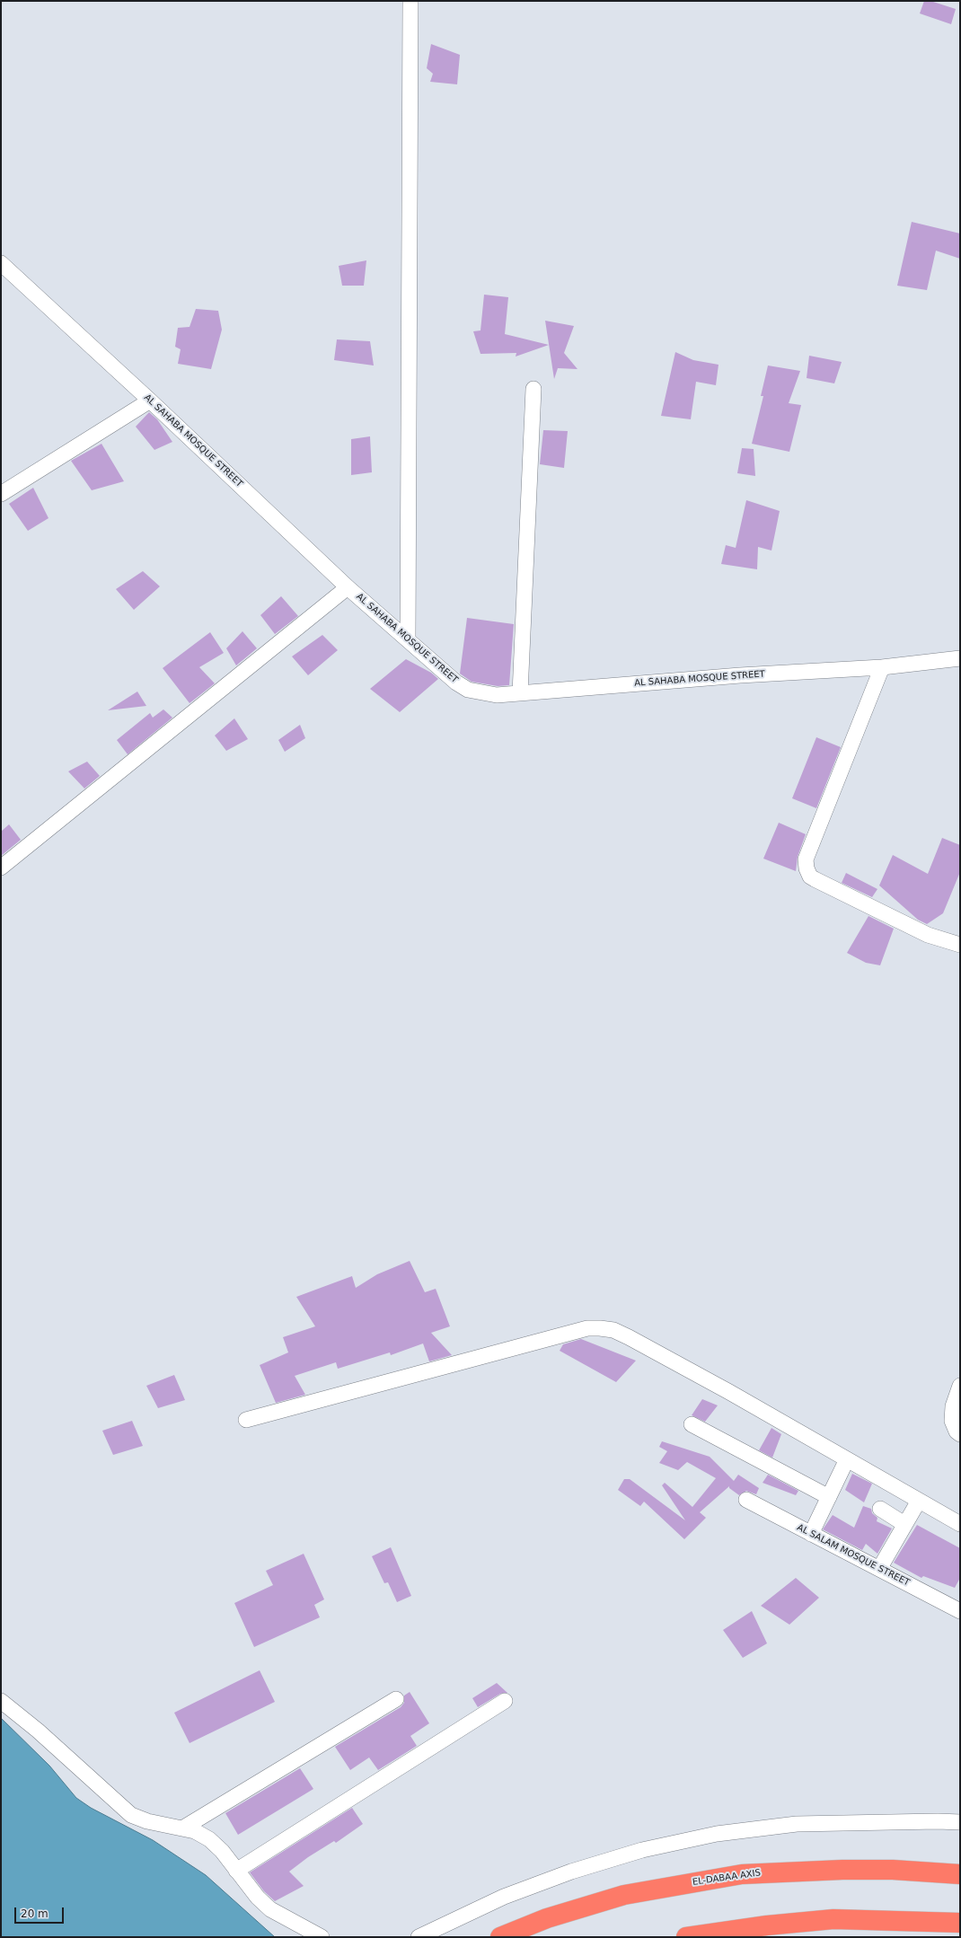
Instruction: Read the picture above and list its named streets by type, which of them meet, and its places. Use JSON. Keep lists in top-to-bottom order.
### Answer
{
  "streets": {
    "highway": ["EL-DABAA AXIS"],
    "street": ["AL SAHABA MOSQUE STREET", "AL SALAM MOSQUE STREET"]
  },
  "scale_bar": "20 m"
}
